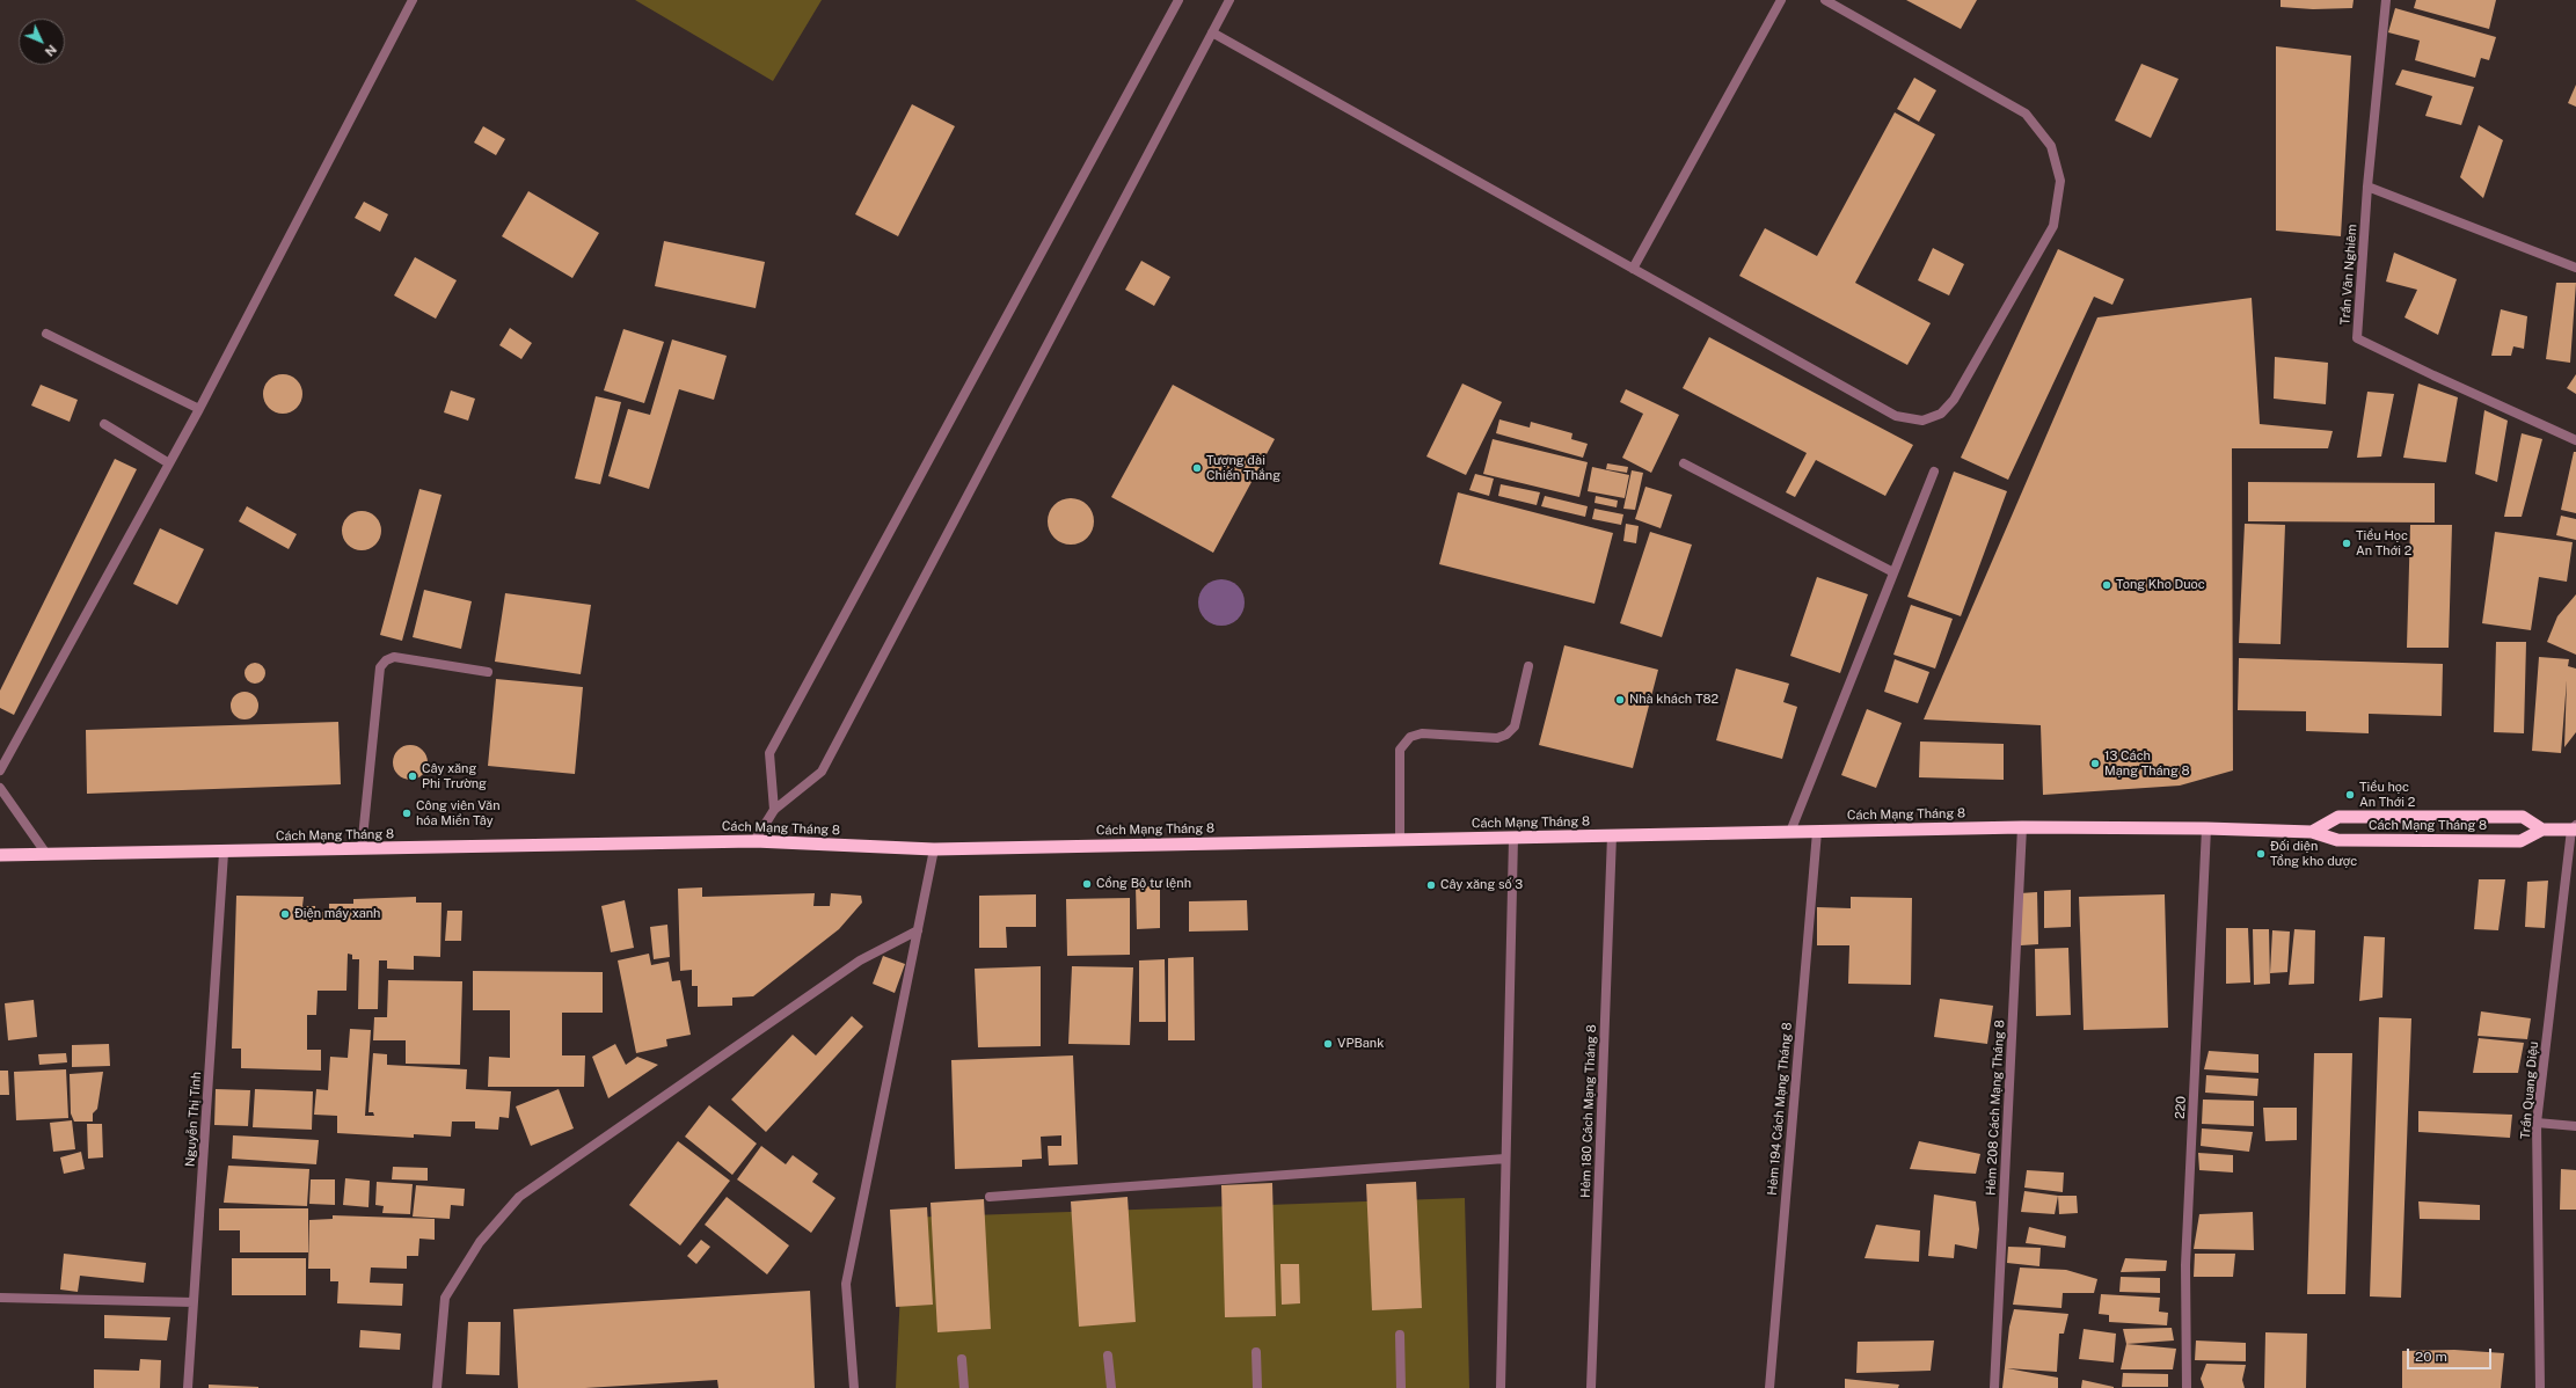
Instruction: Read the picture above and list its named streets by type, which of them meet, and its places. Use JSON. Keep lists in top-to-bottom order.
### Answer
{
  "streets": {
    "highway": ["Cách Mạng Tháng 8"],
    "street": [
      "Trần Văn Nghiêm",
      "Trần Quang Diệu",
      "Hẻm 208 Cách Mạng Tháng 8",
      "220",
      "Hẻm 194 Cách Mạng Tháng 8",
      "Hẻm 180 Cách Mạng Tháng 8",
      "Nguyễn Thị Tính"
    ]
  },
  "crossings": [
    ["Cách Mạng Tháng 8", "Trần Quang Diệu"],
    ["Cách Mạng Tháng 8", "Hẻm 208 Cách Mạng Tháng 8"],
    ["Cách Mạng Tháng 8", "220"],
    ["Cách Mạng Tháng 8", "Hẻm 194 Cách Mạng Tháng 8"],
    ["Cách Mạng Tháng 8", "Hẻm 180 Cách Mạng Tháng 8"],
    ["Cách Mạng Tháng 8", "Nguyễn Thị Tính"]
  ],
  "places": [
    "Tượng đài Chiến Thắng",
    "Tiểu Học An Thới 2",
    "Tong Kho Duoc",
    "Nhà khách T82",
    "13 Cách Mạng Tháng 8",
    "Cây xăng Phi Trường",
    "Tiểu học An Thới 2",
    "Công viên Văn hóa Miền Tây",
    "Đối diện Tổng kho dược",
    "Cổng Bộ tư lệnh",
    "Cây xăng số 3",
    "Điện máy xanh",
    "VPBank"
  ],
  "scale_bar": "20 m",
  "north": "bottom right"
}
